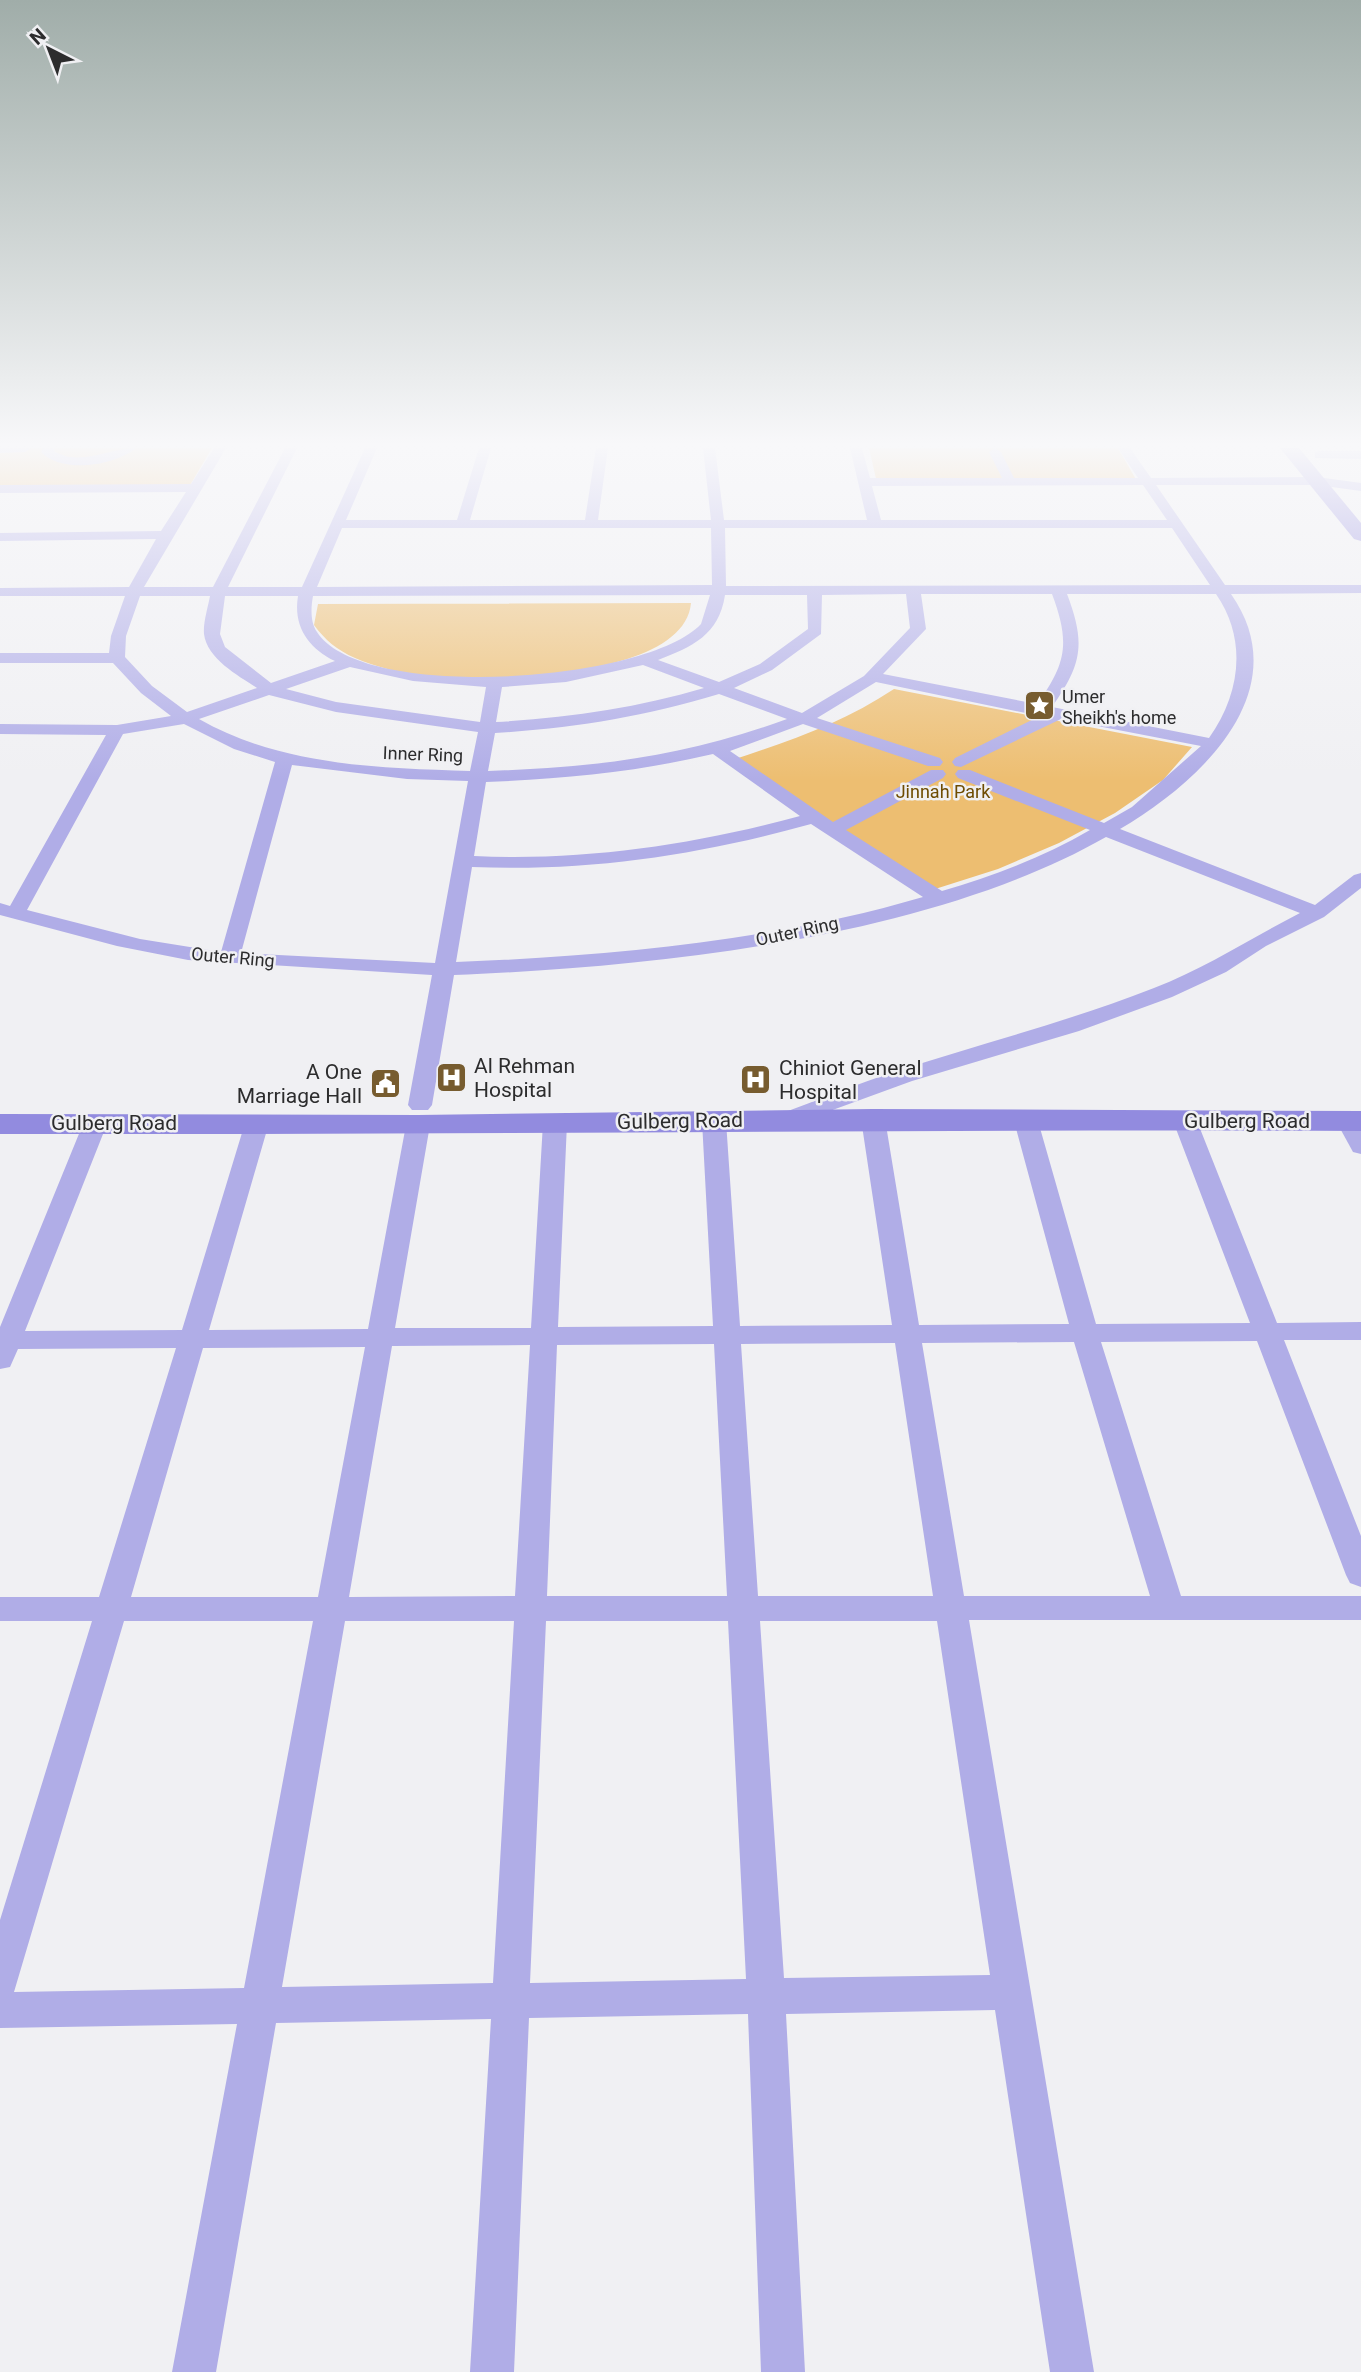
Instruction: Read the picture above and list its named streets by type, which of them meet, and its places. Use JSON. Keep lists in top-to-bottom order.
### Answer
{
  "streets": {
    "main road": ["Gulberg Road"],
    "street": ["Inner Ring", "Outer Ring"]
  },
  "parks": ["Jinnah Park"],
  "places": {
    "place": ["Umer Sheikh's home"],
    "hospital": ["Al Rehman Hospital", "Chiniot General Hospital"],
    "public building": ["A One Marriage Hall"]
  },
  "north": "top left"
}
